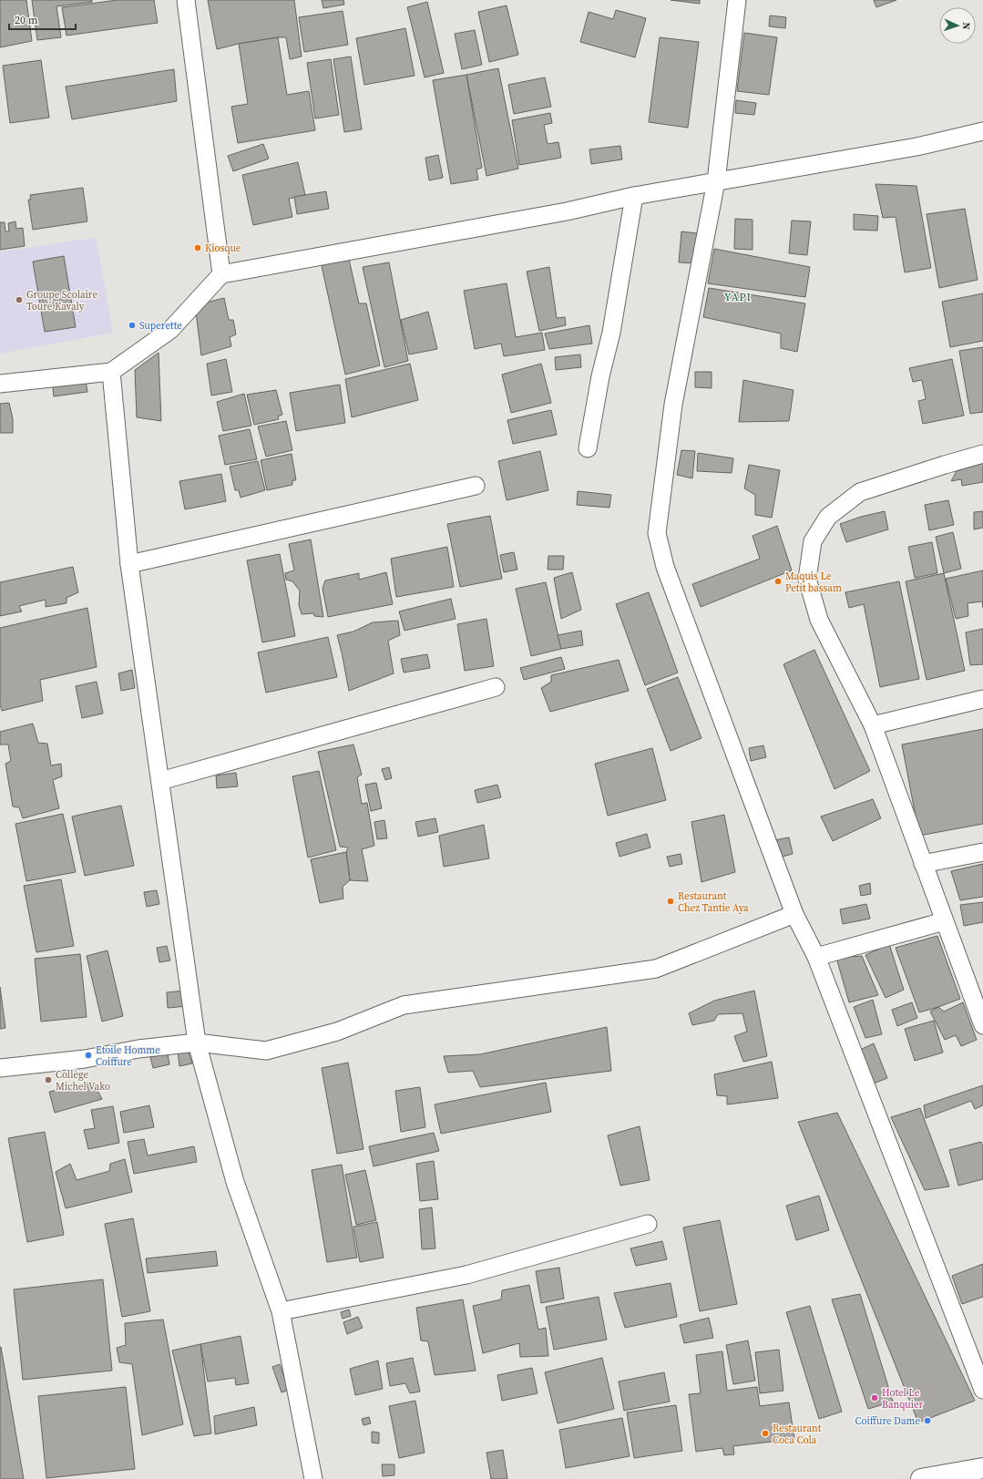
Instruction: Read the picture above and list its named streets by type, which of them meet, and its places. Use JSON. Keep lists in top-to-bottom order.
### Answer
{
  "districts": ["YAPI"],
  "places": [
    "Kiosque",
    "Groupe Scolaire Touré Kavaly",
    "Superette",
    "Maquis Le Petit bassam",
    "Restaurant Chez Tantie Aya",
    "Etoile Homme Coiffure",
    "Collège Michel Vako",
    "Hotel Le Banquier",
    "Coiffure Dame",
    "Restaurant Coca Cola"
  ],
  "scale_bar": "20 m",
  "north": "right"
}
